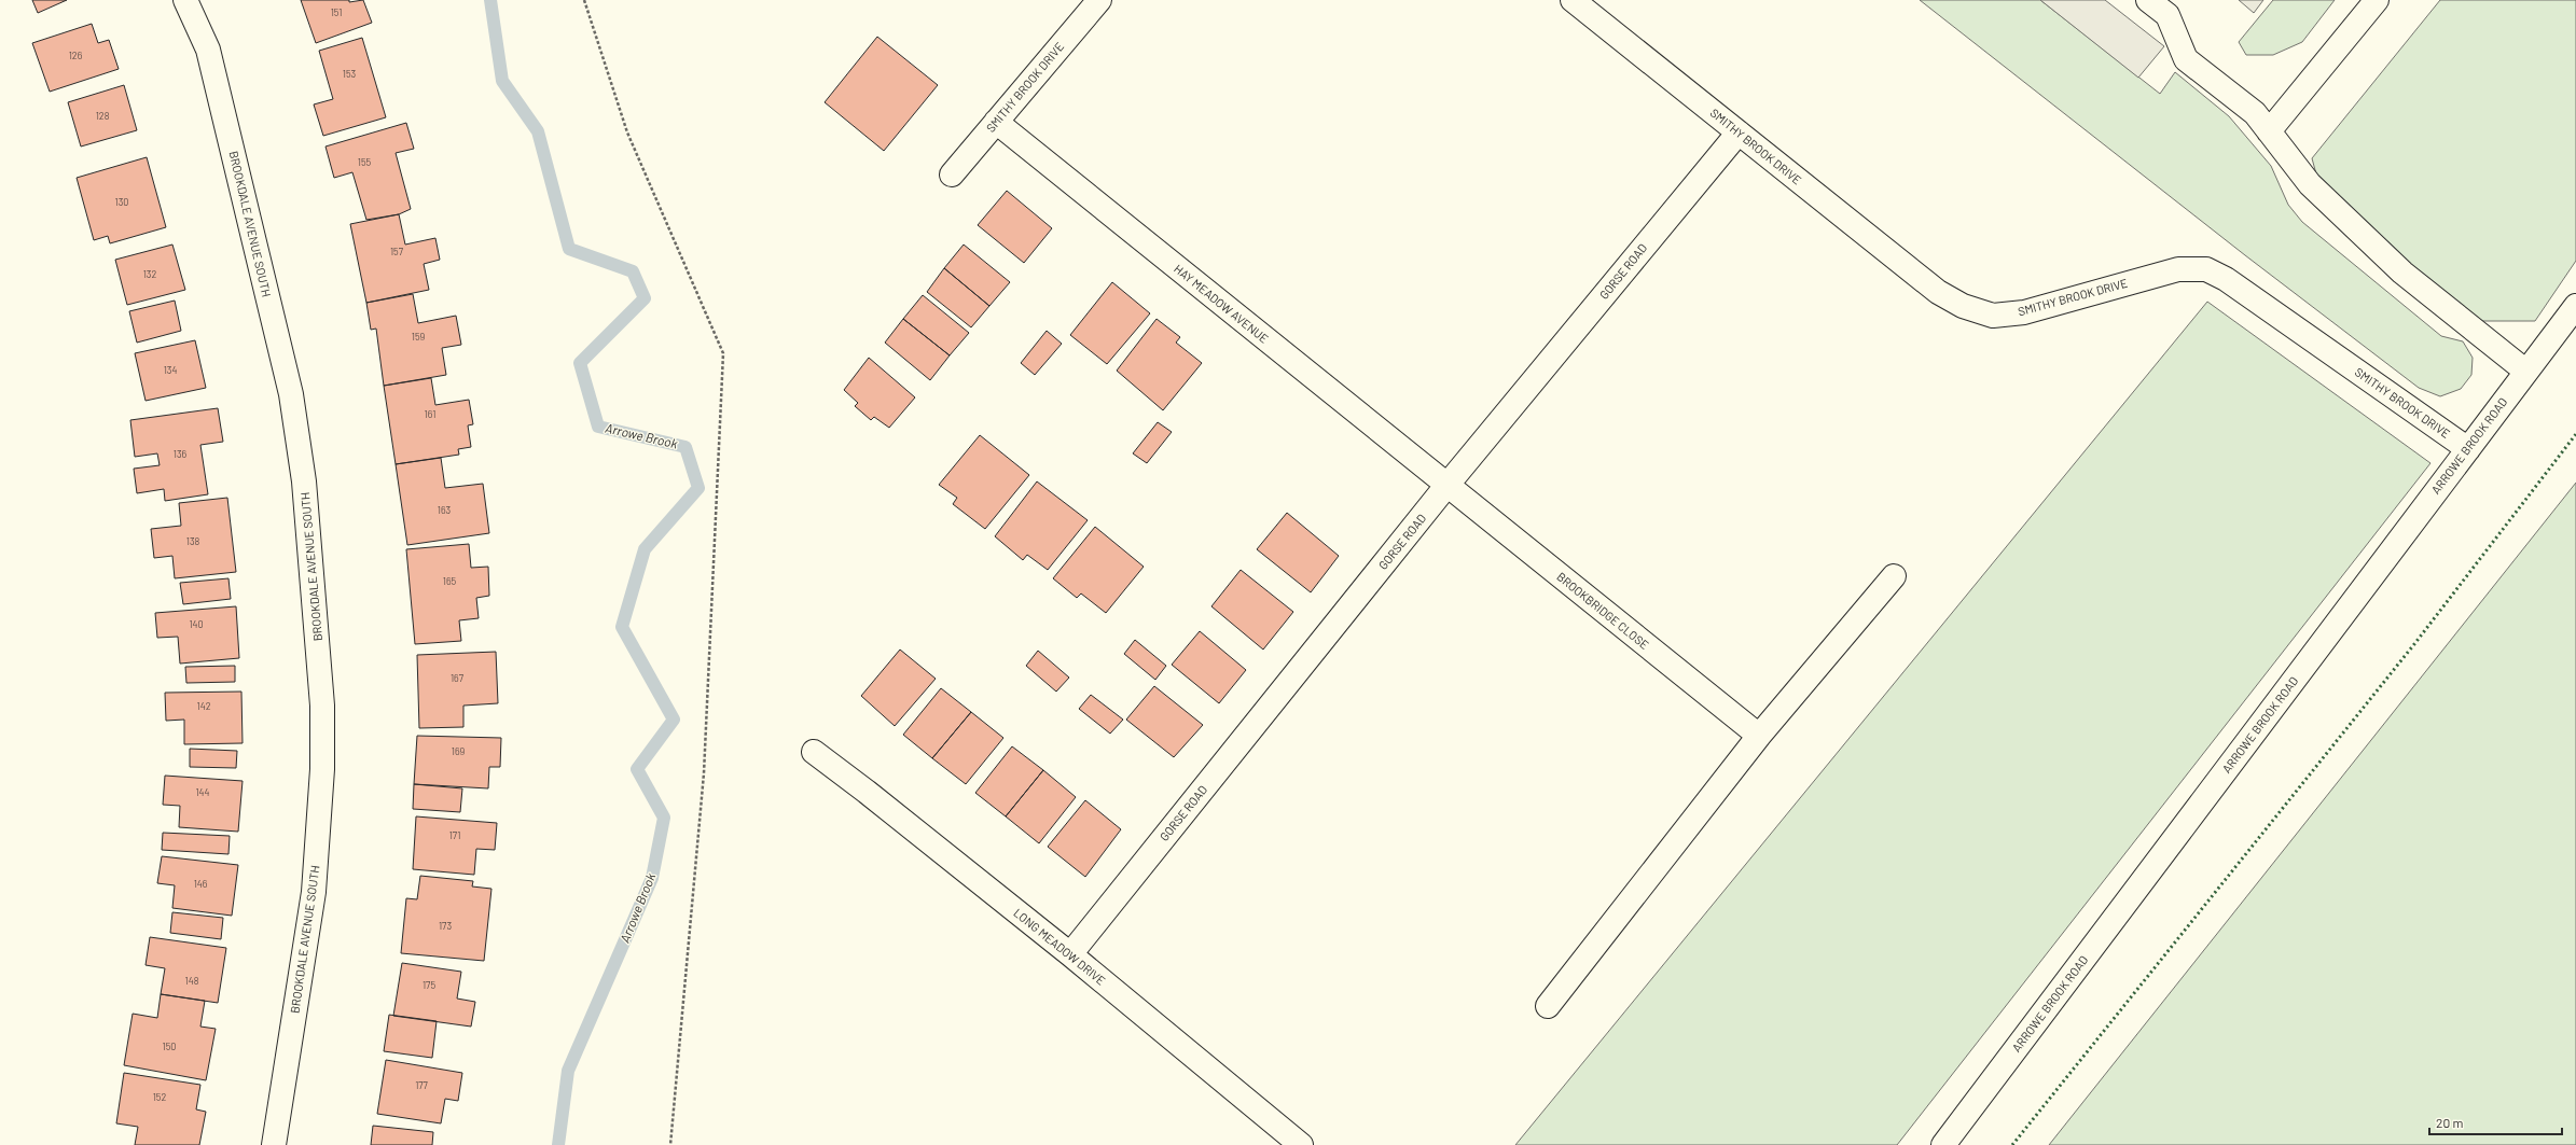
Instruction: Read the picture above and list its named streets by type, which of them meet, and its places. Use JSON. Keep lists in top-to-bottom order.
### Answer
{
  "streets": {
    "street": [
      "SMITHY BROOK DRIVE",
      "BROOKDALE AVENUE SOUTH",
      "GORSE ROAD",
      "HAY MEADOW AVENUE",
      "ARROWE BROOK ROAD",
      "BROOKBRIDGE CLOSE",
      "LONG MEADOW DRIVE"
    ]
  },
  "crossings": [
    ["SMITHY BROOK DRIVE", "GORSE ROAD"],
    ["SMITHY BROOK DRIVE", "HAY MEADOW AVENUE"],
    ["SMITHY BROOK DRIVE", "ARROWE BROOK ROAD"],
    ["GORSE ROAD", "HAY MEADOW AVENUE"],
    ["GORSE ROAD", "BROOKBRIDGE CLOSE"],
    ["GORSE ROAD", "LONG MEADOW DRIVE"],
    ["HAY MEADOW AVENUE", "BROOKBRIDGE CLOSE"]
  ],
  "water": ["Arrowe Brook"],
  "house_numbers": [
    "151",
    "126",
    "153",
    "128",
    "155",
    "130",
    "157",
    "132",
    "159",
    "134",
    "161",
    "136",
    "163",
    "138",
    "165",
    "140",
    "167",
    "142",
    "169",
    "144",
    "171",
    "146",
    "173",
    "148",
    "175",
    "150",
    "177",
    "152"
  ],
  "scale_bar": "20 m"
}
